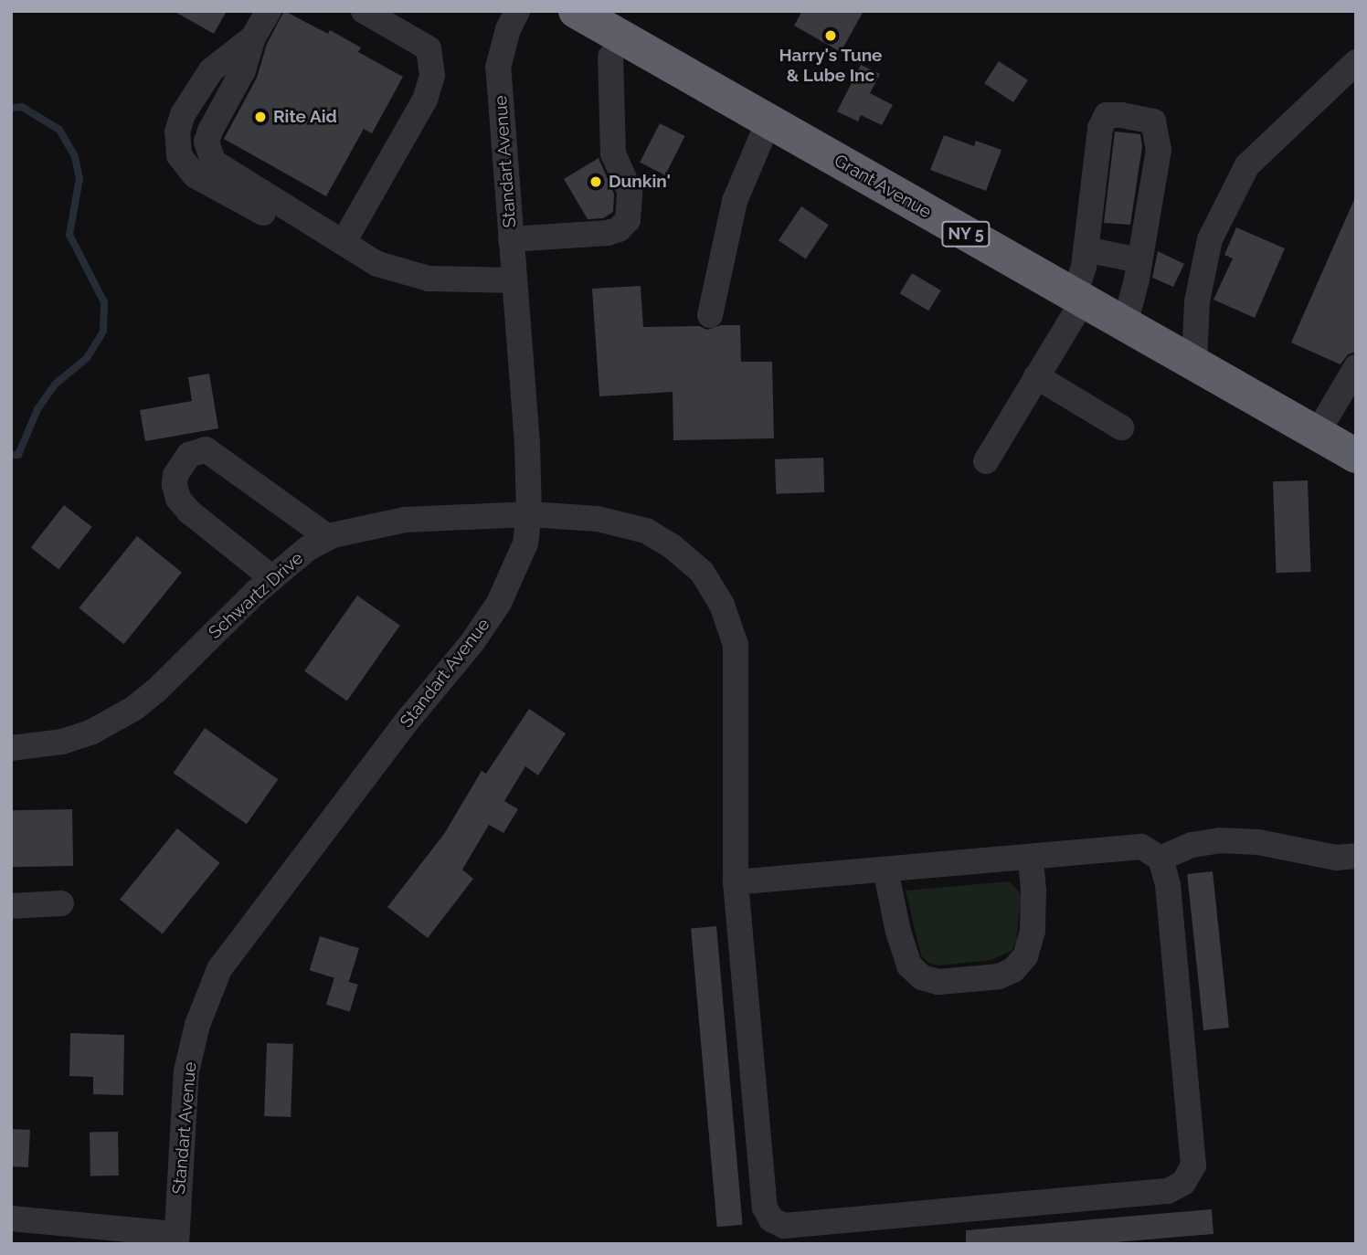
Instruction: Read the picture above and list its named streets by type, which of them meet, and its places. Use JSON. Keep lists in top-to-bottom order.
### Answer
{
  "streets": {
    "highway": ["Grant Avenue", "NY 5"],
    "street": ["Standart Avenue", "Schwartz Drive"]
  },
  "crossings": [
    ["Standart Avenue", "Schwartz Drive"]
  ],
  "places": ["Harry's Tune & Lube Inc", "Rite Aid", "Dunkin'"]
}
